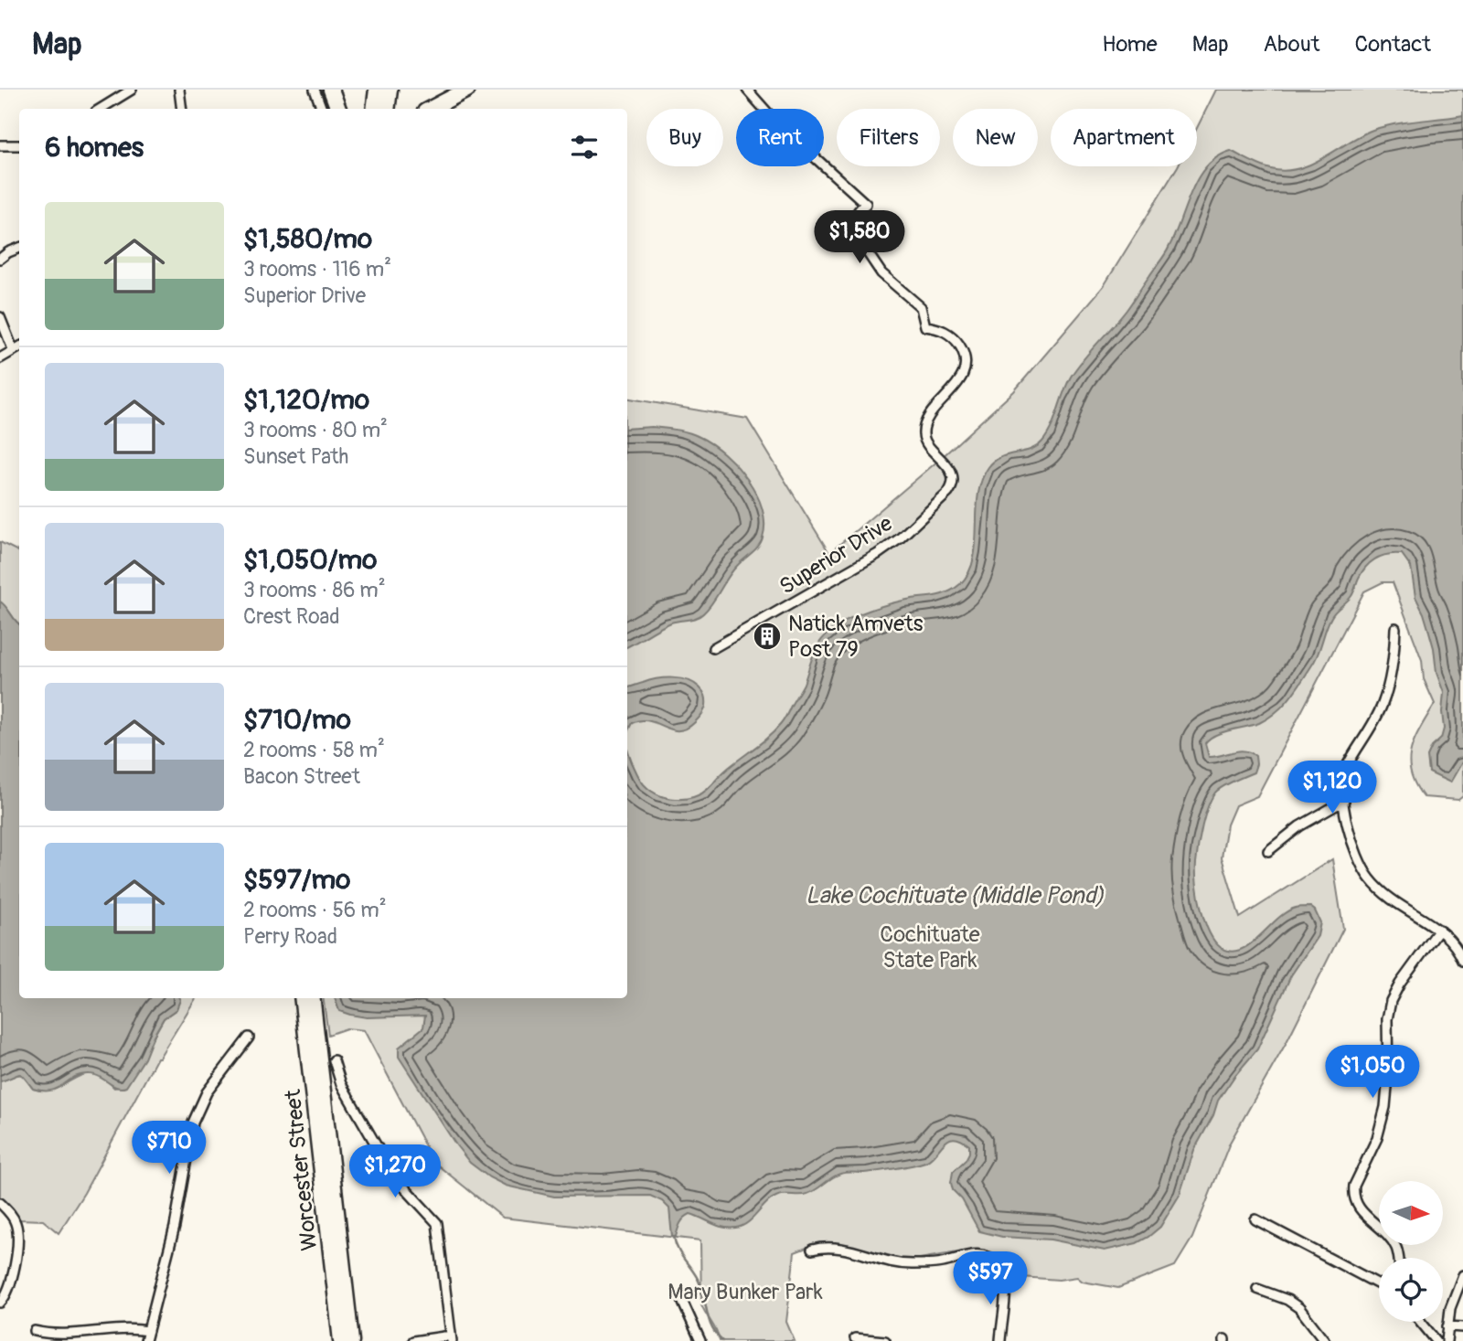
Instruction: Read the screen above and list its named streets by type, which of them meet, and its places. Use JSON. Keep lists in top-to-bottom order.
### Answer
{
  "streets": {
    "highway": ["Worcester Street"],
    "street": ["Superior Drive"]
  },
  "water": ["Lake Cochituate (Middle Pond)"],
  "parks": ["Cochituate State Park", "Mary Bunker Park"],
  "places": {
    "building": ["Natick Amvets Post 79"]
  },
  "north": "right",
  "page": {
    "header": "Map",
    "nav": [
      "Home",
      "Map",
      "About",
      "Contact"
    ],
    "chip": [
      "Buy",
      "Rent",
      "Filters",
      "New",
      "Apartment"
    ],
    "heading": "6 homes",
    "list": [
      {
        "name": "$1,580/mo",
        "note": "3 rooms · 116 m² · Superior Drive"
      },
      {
        "name": "$1,120/mo",
        "note": "3 rooms · 80 m² · Sunset Path"
      },
      {
        "name": "$1,050/mo",
        "note": "3 rooms · 86 m² · Crest Road"
      },
      {
        "name": "$710/mo",
        "note": "2 rooms · 58 m² · Bacon Street"
      },
      {
        "name": "$597/mo",
        "note": "2 rooms · 56 m² · Perry Road"
      }
    ],
    "price": [
      "$1,580",
      "$1,120",
      "$1,050",
      "$710",
      "$1,270",
      "$597"
    ]
  }
}
